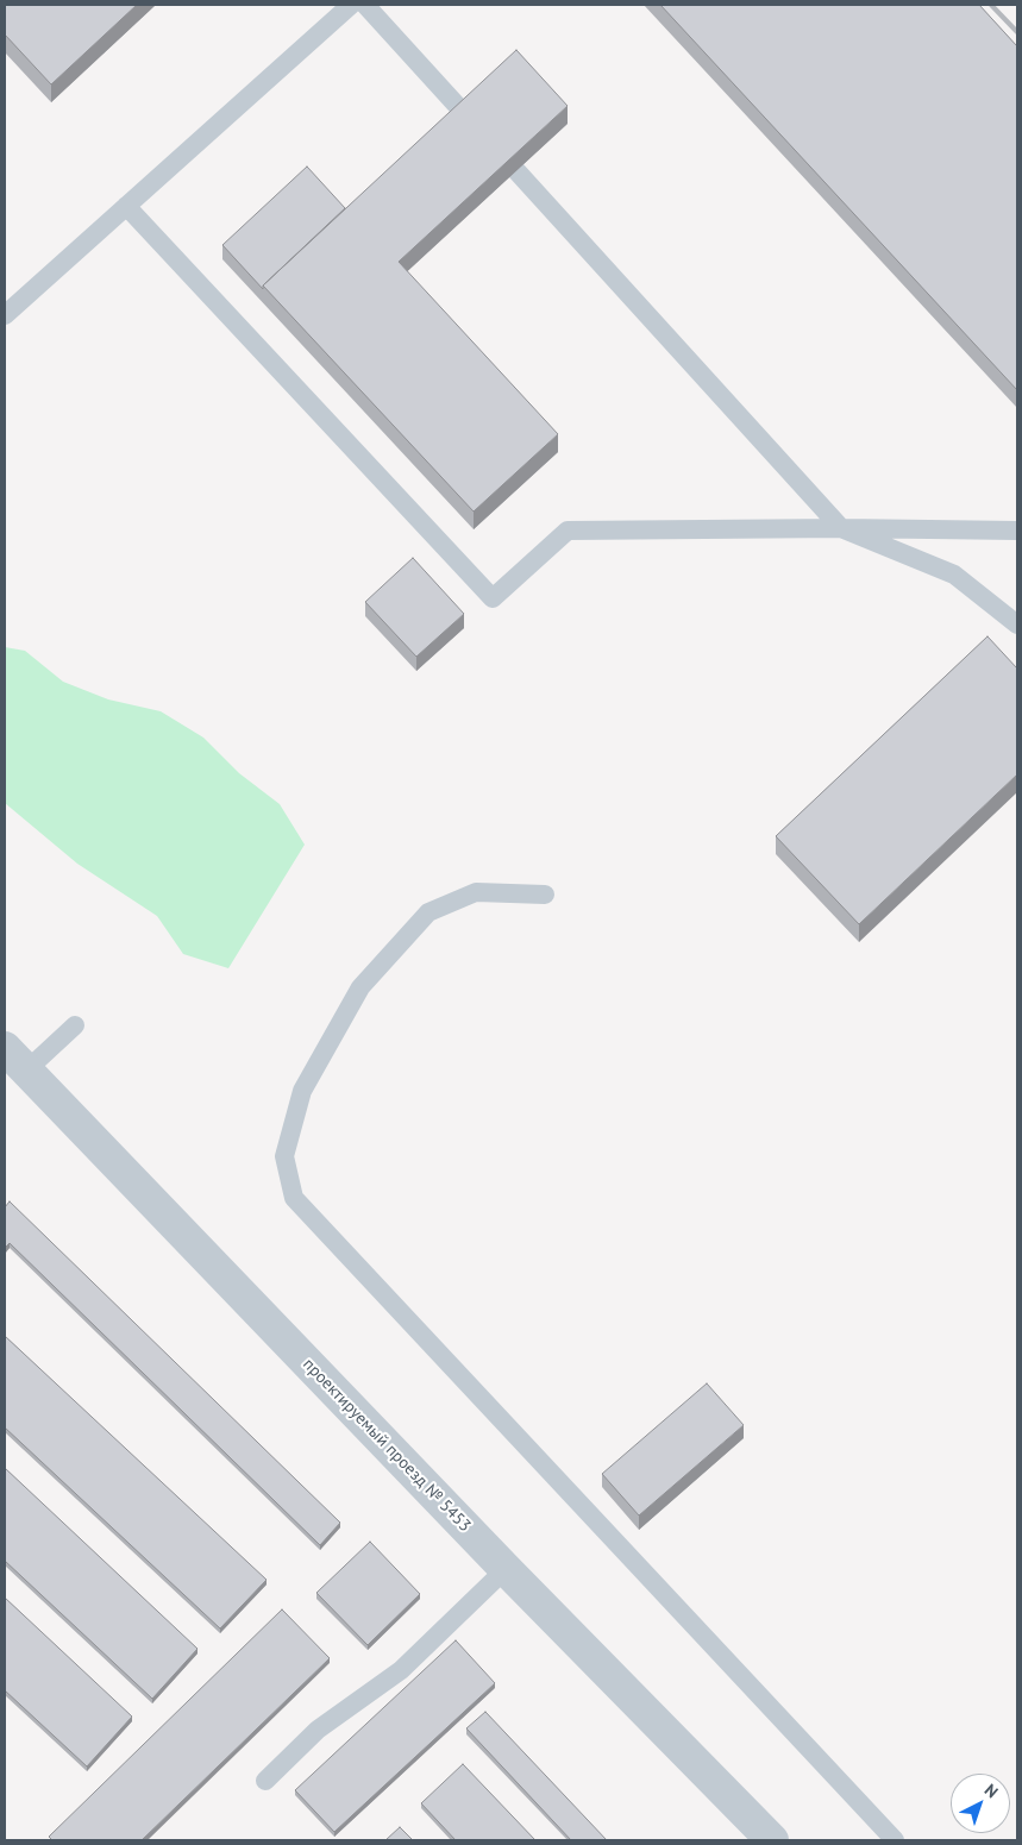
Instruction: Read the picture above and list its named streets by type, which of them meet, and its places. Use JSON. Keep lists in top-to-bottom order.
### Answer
{
  "streets": {
    "street": ["проектируемый проезд № 5453"]
  },
  "north": "top right"
}
